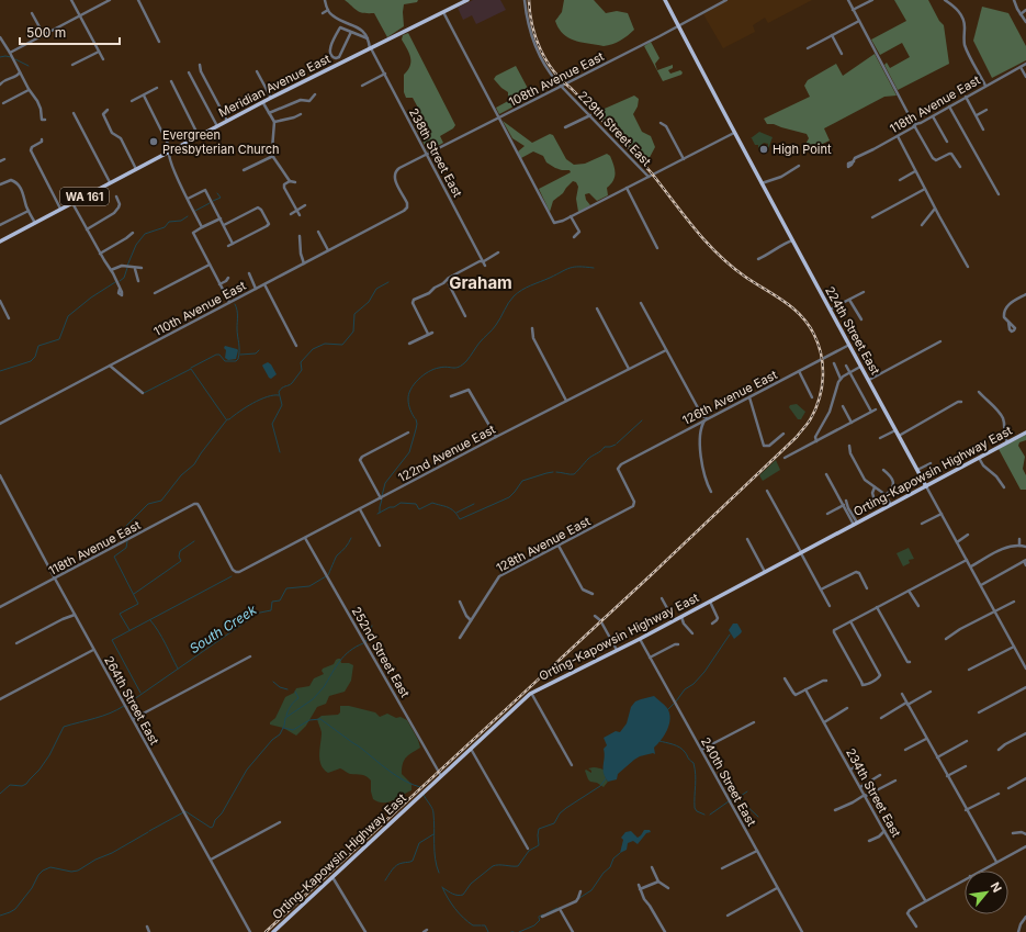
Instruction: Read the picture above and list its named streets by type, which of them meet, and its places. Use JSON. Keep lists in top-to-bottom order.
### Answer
{
  "streets": {
    "main road": [
      "Meridian Avenue East",
      "WA 161",
      "224th Street East",
      "Orting-Kapowsin Highway East"
    ],
    "street": [
      "108th Avenue East",
      "118th Avenue East",
      "229th Street East",
      "238th Street East",
      "110th Avenue East",
      "126th Avenue East",
      "122nd Avenue East",
      "128th Avenue East",
      "252nd Street East",
      "264th Street East",
      "240th Street East",
      "234th Street East"
    ]
  },
  "crossings": [
    ["108th Avenue East", "229th Street East"],
    ["108th Avenue East", "238th Street East"],
    ["108th Avenue East", "110th Avenue East"],
    ["108th Avenue East", "224th Street East"],
    ["Meridian Avenue East", "238th Street East"],
    ["118th Avenue East", "122nd Avenue East"],
    ["118th Avenue East", "264th Street East"],
    ["224th Street East", "126th Avenue East"],
    ["224th Street East", "Orting-Kapowsin Highway East"],
    ["126th Avenue East", "128th Avenue East"],
    ["122nd Avenue East", "252nd Street East"],
    ["Orting-Kapowsin Highway East", "252nd Street East"],
    ["Orting-Kapowsin Highway East", "240th Street East"]
  ],
  "districts": ["Graham"],
  "water": ["South Creek"],
  "places": ["Evergreen Presbyterian Church", "High Point"],
  "scale_bar": "500 m",
  "north": "top right"
}
